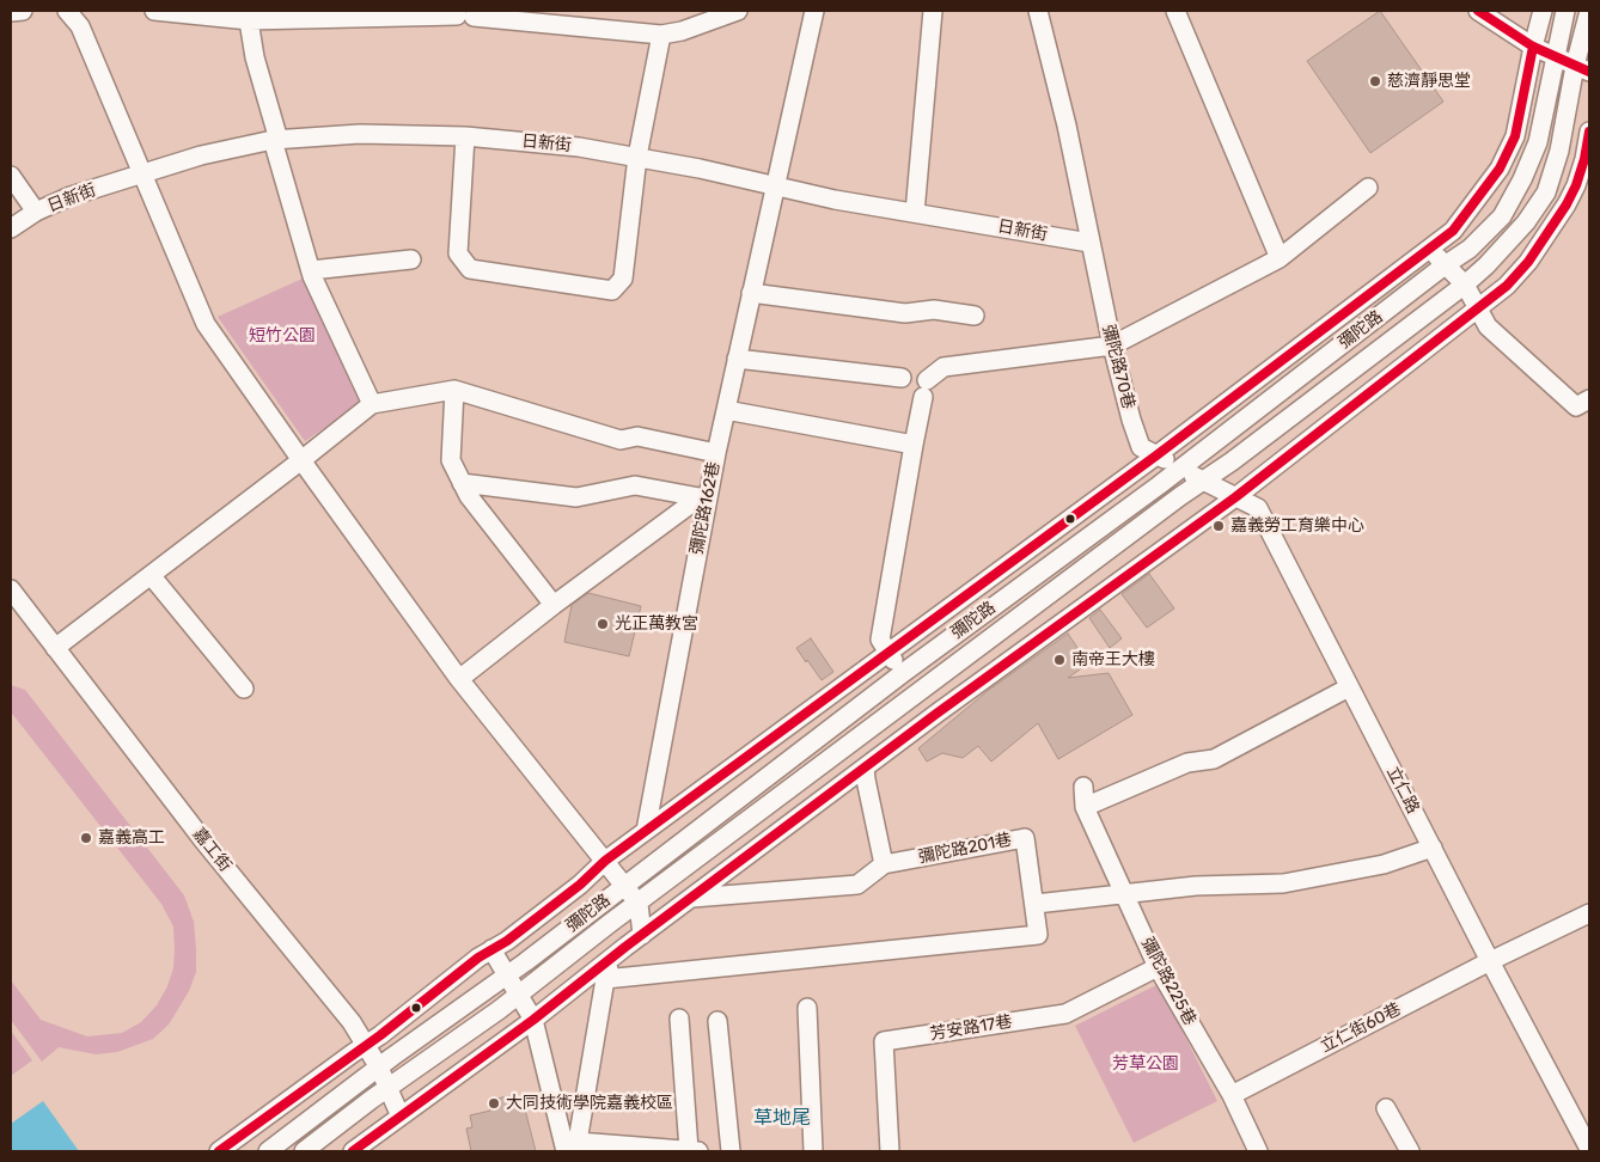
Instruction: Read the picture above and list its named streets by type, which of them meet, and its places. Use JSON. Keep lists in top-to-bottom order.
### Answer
{
  "streets": {
    "street": [
      "日新街",
      "彌陀路",
      "彌陀路70巷",
      "彌陀路162巷",
      "立仁路",
      "彌陀路201巷",
      "嘉工街",
      "彌陀路225巷",
      "芳安路17巷",
      "立仁街60巷"
    ]
  },
  "crossings": [
    ["日新街", "彌陀路70巷"],
    ["日新街", "彌陀路162巷"],
    ["彌陀路", "彌陀路70巷"],
    ["彌陀路", "彌陀路162巷"],
    ["彌陀路", "立仁路"],
    ["彌陀路", "嘉工街"],
    ["彌陀路70巷", "立仁路"],
    ["立仁路", "立仁街60巷"],
    ["彌陀路225巷", "芳安路17巷"],
    ["彌陀路225巷", "立仁街60巷"]
  ],
  "districts": ["草地尾"],
  "parks": ["短竹公園", "芳草公園"],
  "places": [
    "慈濟靜思堂",
    "嘉義勞工育樂中心",
    "光正萬教宮",
    "南帝王大樓",
    "嘉義高工",
    "大同技術學院嘉義校區"
  ]
}
